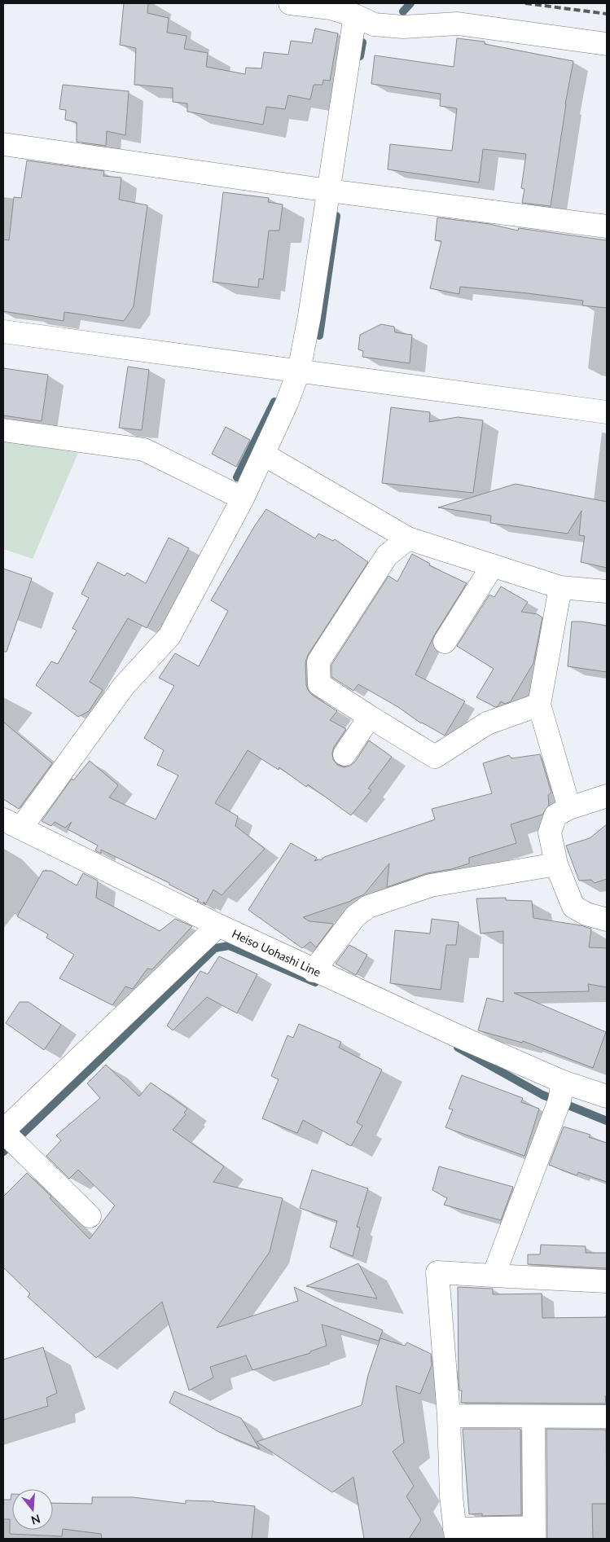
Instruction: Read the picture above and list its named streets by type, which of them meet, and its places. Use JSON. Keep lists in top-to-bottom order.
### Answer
{
  "streets": {
    "street": ["Heiso Uohashi Line"]
  },
  "north": "bottom"
}
